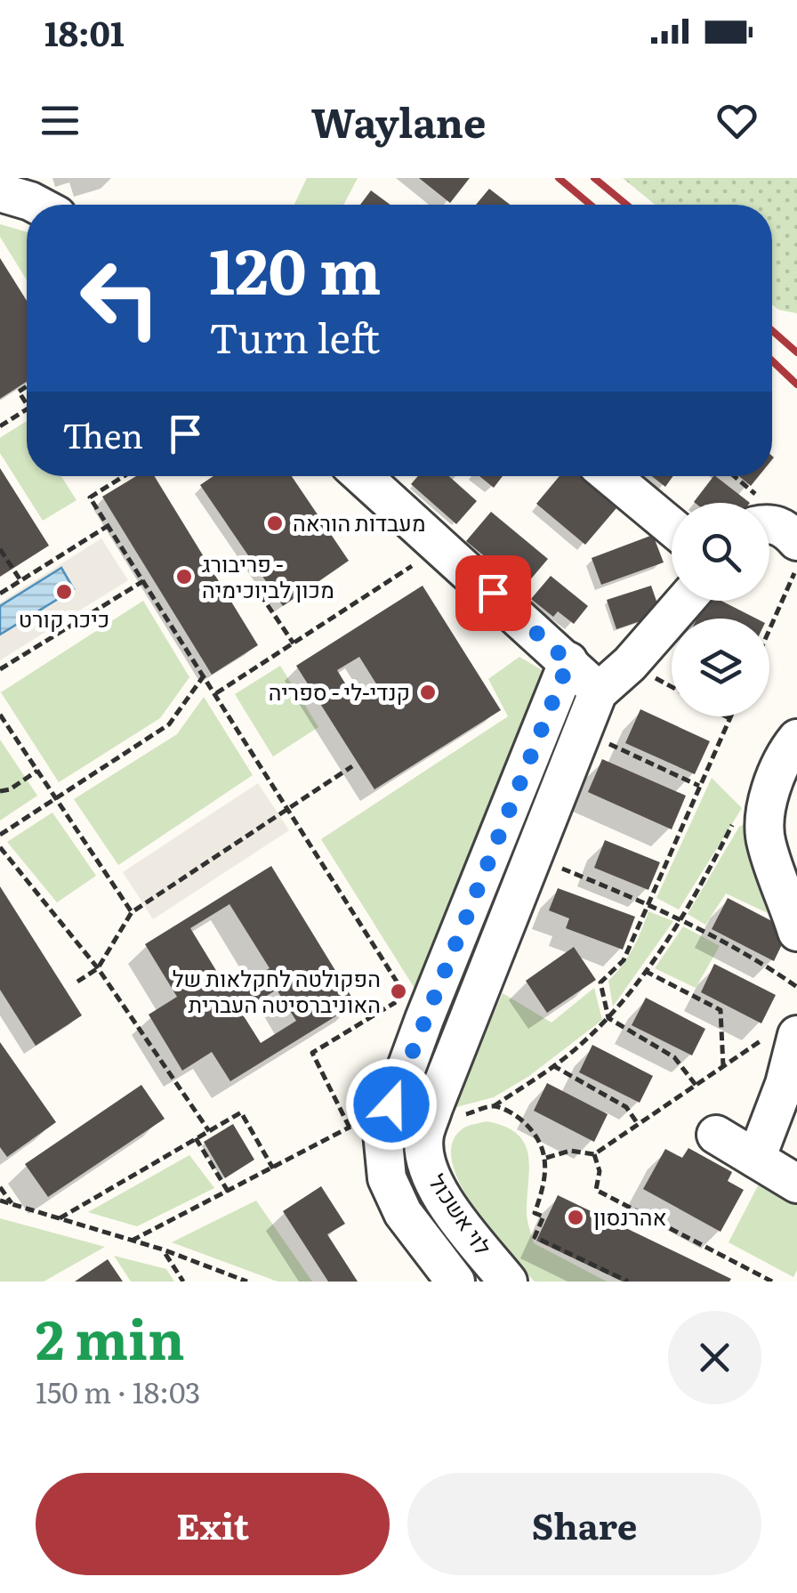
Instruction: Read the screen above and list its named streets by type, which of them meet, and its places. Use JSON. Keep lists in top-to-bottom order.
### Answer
{
  "streets": {
    "street": ["לוי אשכול"]
  },
  "places": [
    "מעבדות הוראה",
    "פריבורג - מכון לביוכימיה",
    "כיכר קורט",
    "קנדי-לי - ספריה",
    "הפקולטה לחקלאות של האוניברסיטה העברית",
    "אהרנסון"
  ],
  "page": {
    "status": "18:01",
    "header": "Waylane",
    "turn": ["120 m", "Turn left"],
    "then": "Then",
    "heading": ["2 min", "150 m · 18:03"],
    "buttons": ["Exit", "Share"]
  }
}
